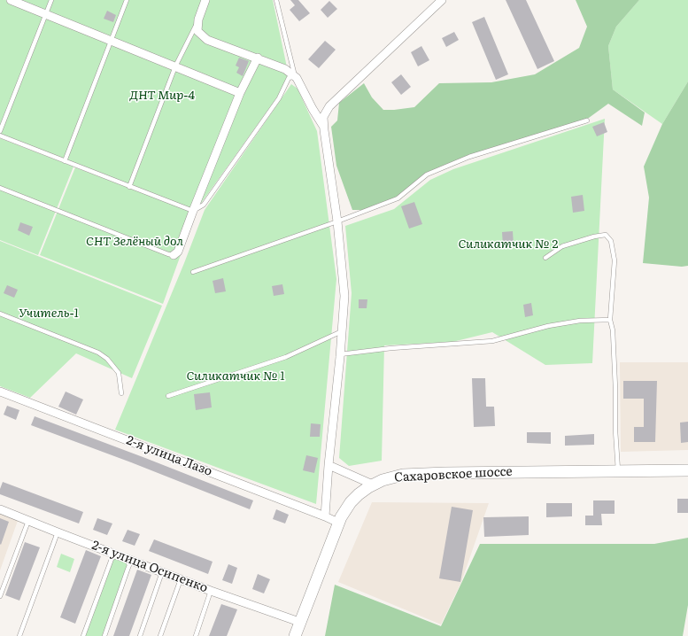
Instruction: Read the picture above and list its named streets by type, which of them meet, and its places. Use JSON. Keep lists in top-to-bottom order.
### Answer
{
  "streets": {
    "main road": ["Сахаровское шоссе"],
    "street": ["2-я улица Лазо", "2-я улица Осипенко"]
  },
  "crossings": [
    ["2-я улица Лазо", "Сахаровское шоссе"],
    ["Сахаровское шоссе", "2-я улица Осипенко"]
  ],
  "parks": [
    "ДНТ Мир-4",
    "СНТ Зелёный дол",
    "Силикатчик № 2",
    "Учитель-1",
    "Силикатчик № 1"
  ]
}
